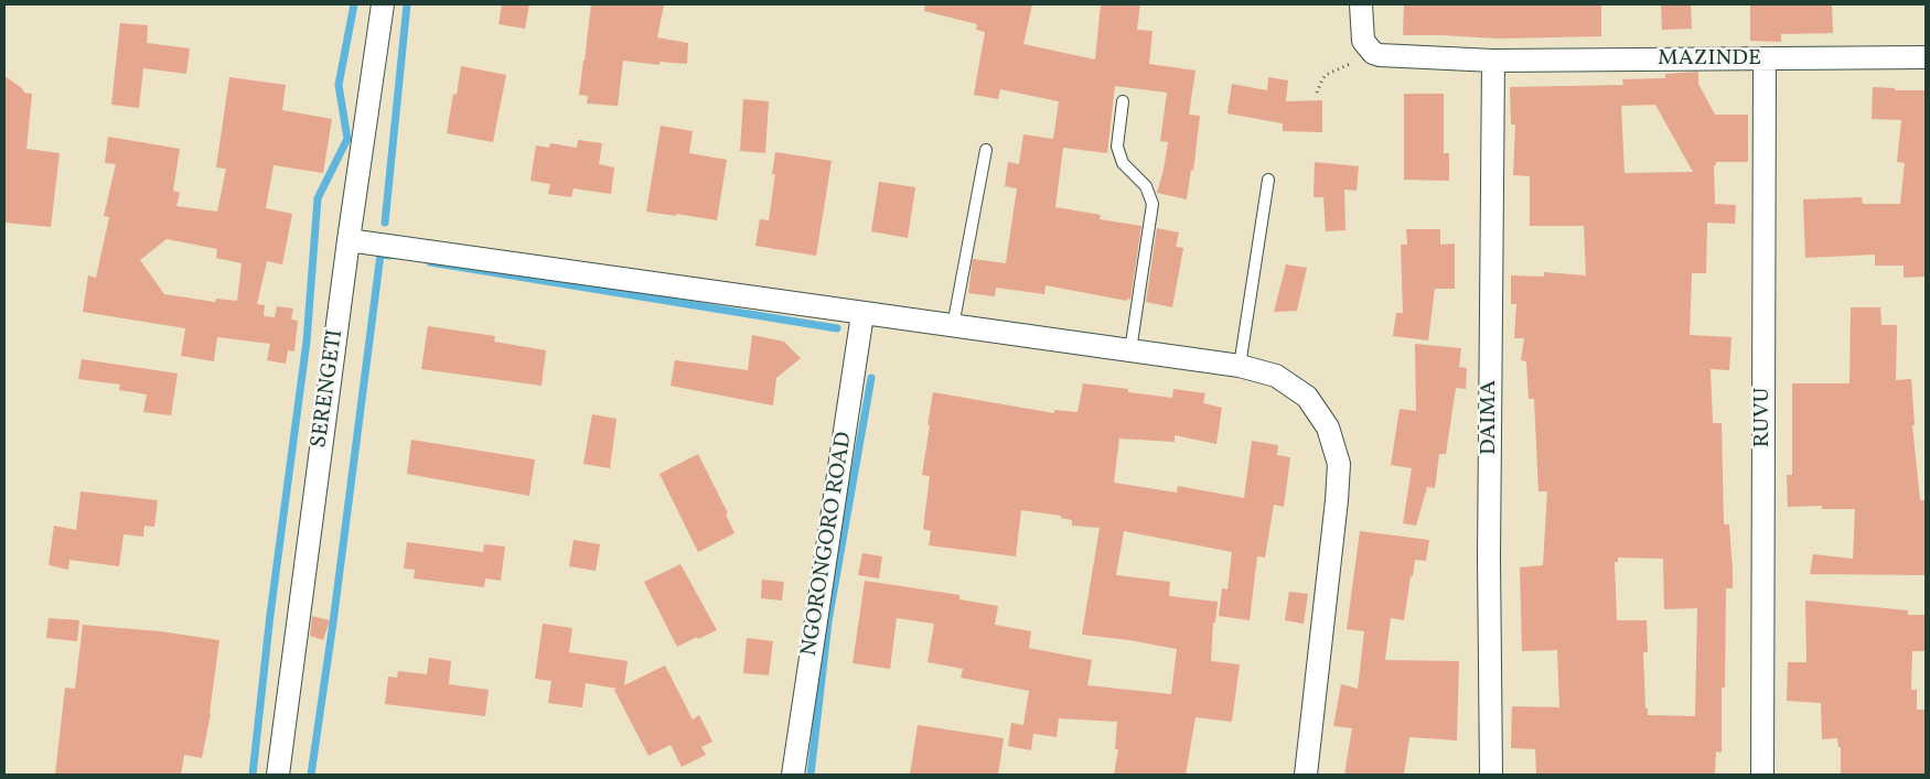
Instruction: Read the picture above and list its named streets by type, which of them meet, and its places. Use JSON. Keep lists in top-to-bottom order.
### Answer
{
  "streets": {
    "street": [
      "MAZINDE",
      "SERENGETI",
      "DAIMA",
      "RUVU",
      "NGORONGORO ROAD"
    ]
  },
  "crossings": [
    ["MAZINDE", "DAIMA"],
    ["MAZINDE", "RUVU"]
  ]
}
